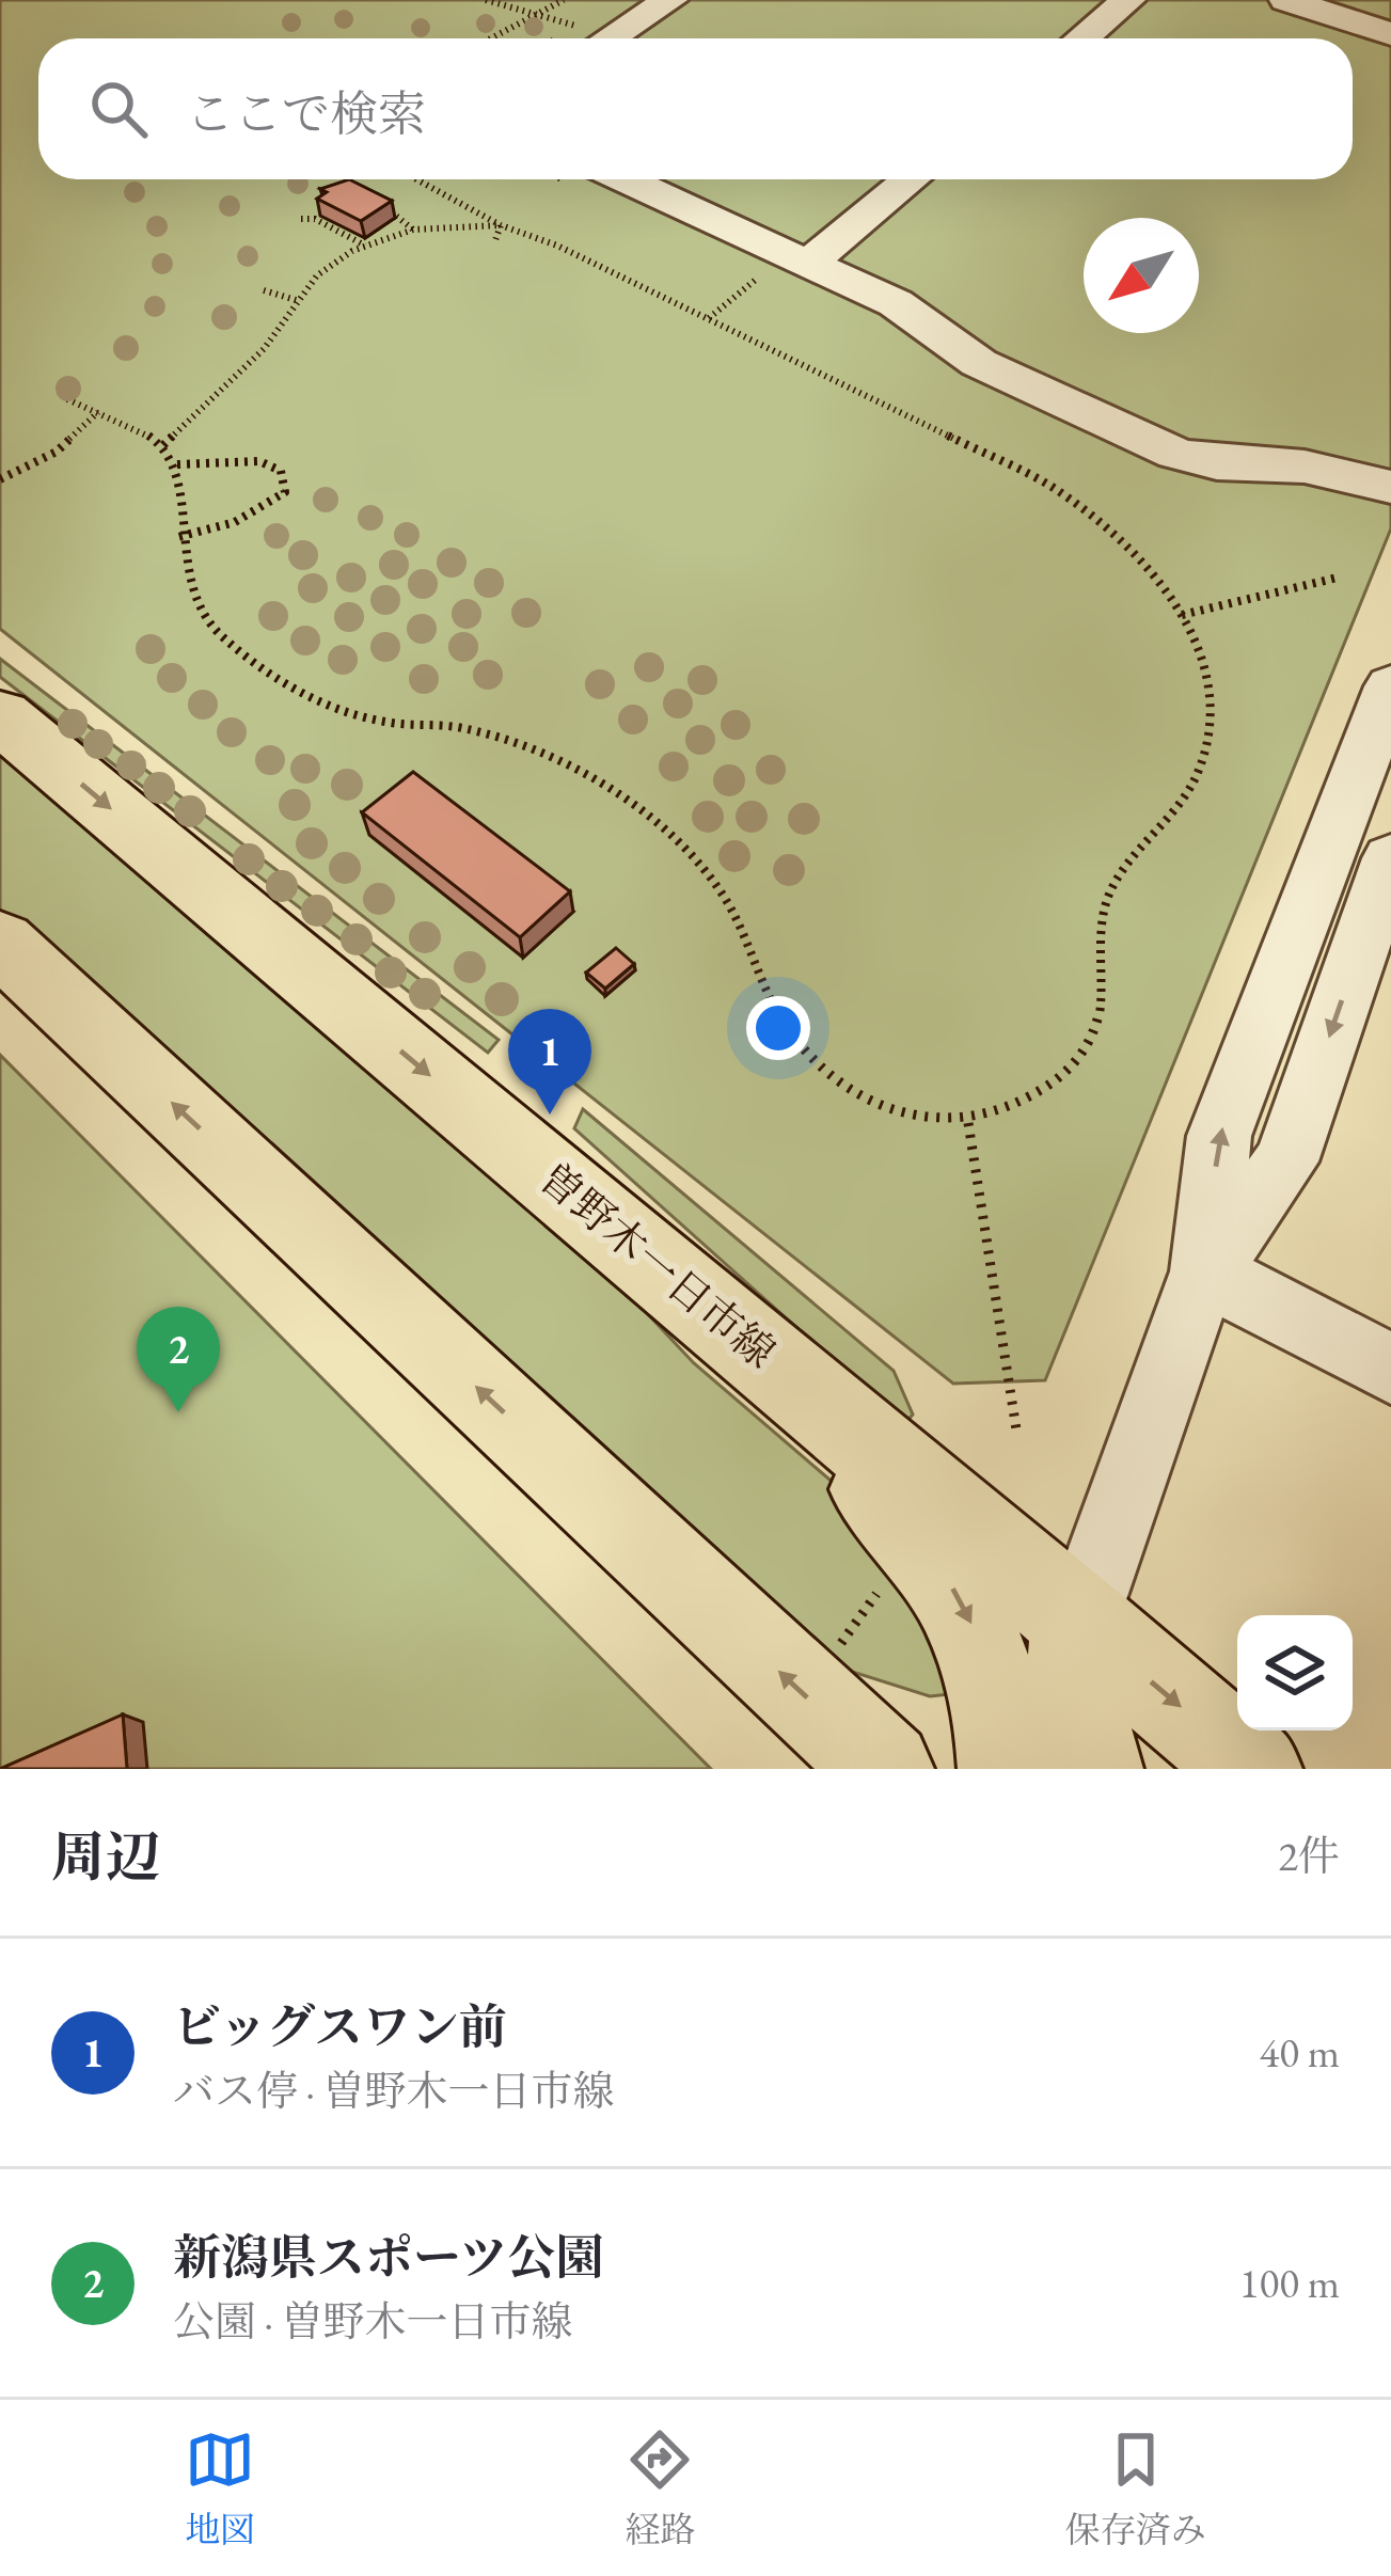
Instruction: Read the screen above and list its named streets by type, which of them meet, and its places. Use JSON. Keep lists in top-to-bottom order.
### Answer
{
  "streets": {
    "main road": ["曽野木一日市線"]
  },
  "north": "bottom left",
  "page": {
    "search": "ここで検索",
    "pins": ["1", "2"],
    "heading": ["周辺", "2件"],
    "list": [
      {
        "mark": "1",
        "name": "ビッグスワン前",
        "note": "バス停 · 曽野木一日市線",
        "value": "40 m"
      },
      {
        "mark": "2",
        "name": "新潟県スポーツ公園",
        "note": "公園 · 曽野木一日市線",
        "value": "100 m"
      }
    ],
    "nav": ["地図", "経路", "保存済み"]
  }
}
